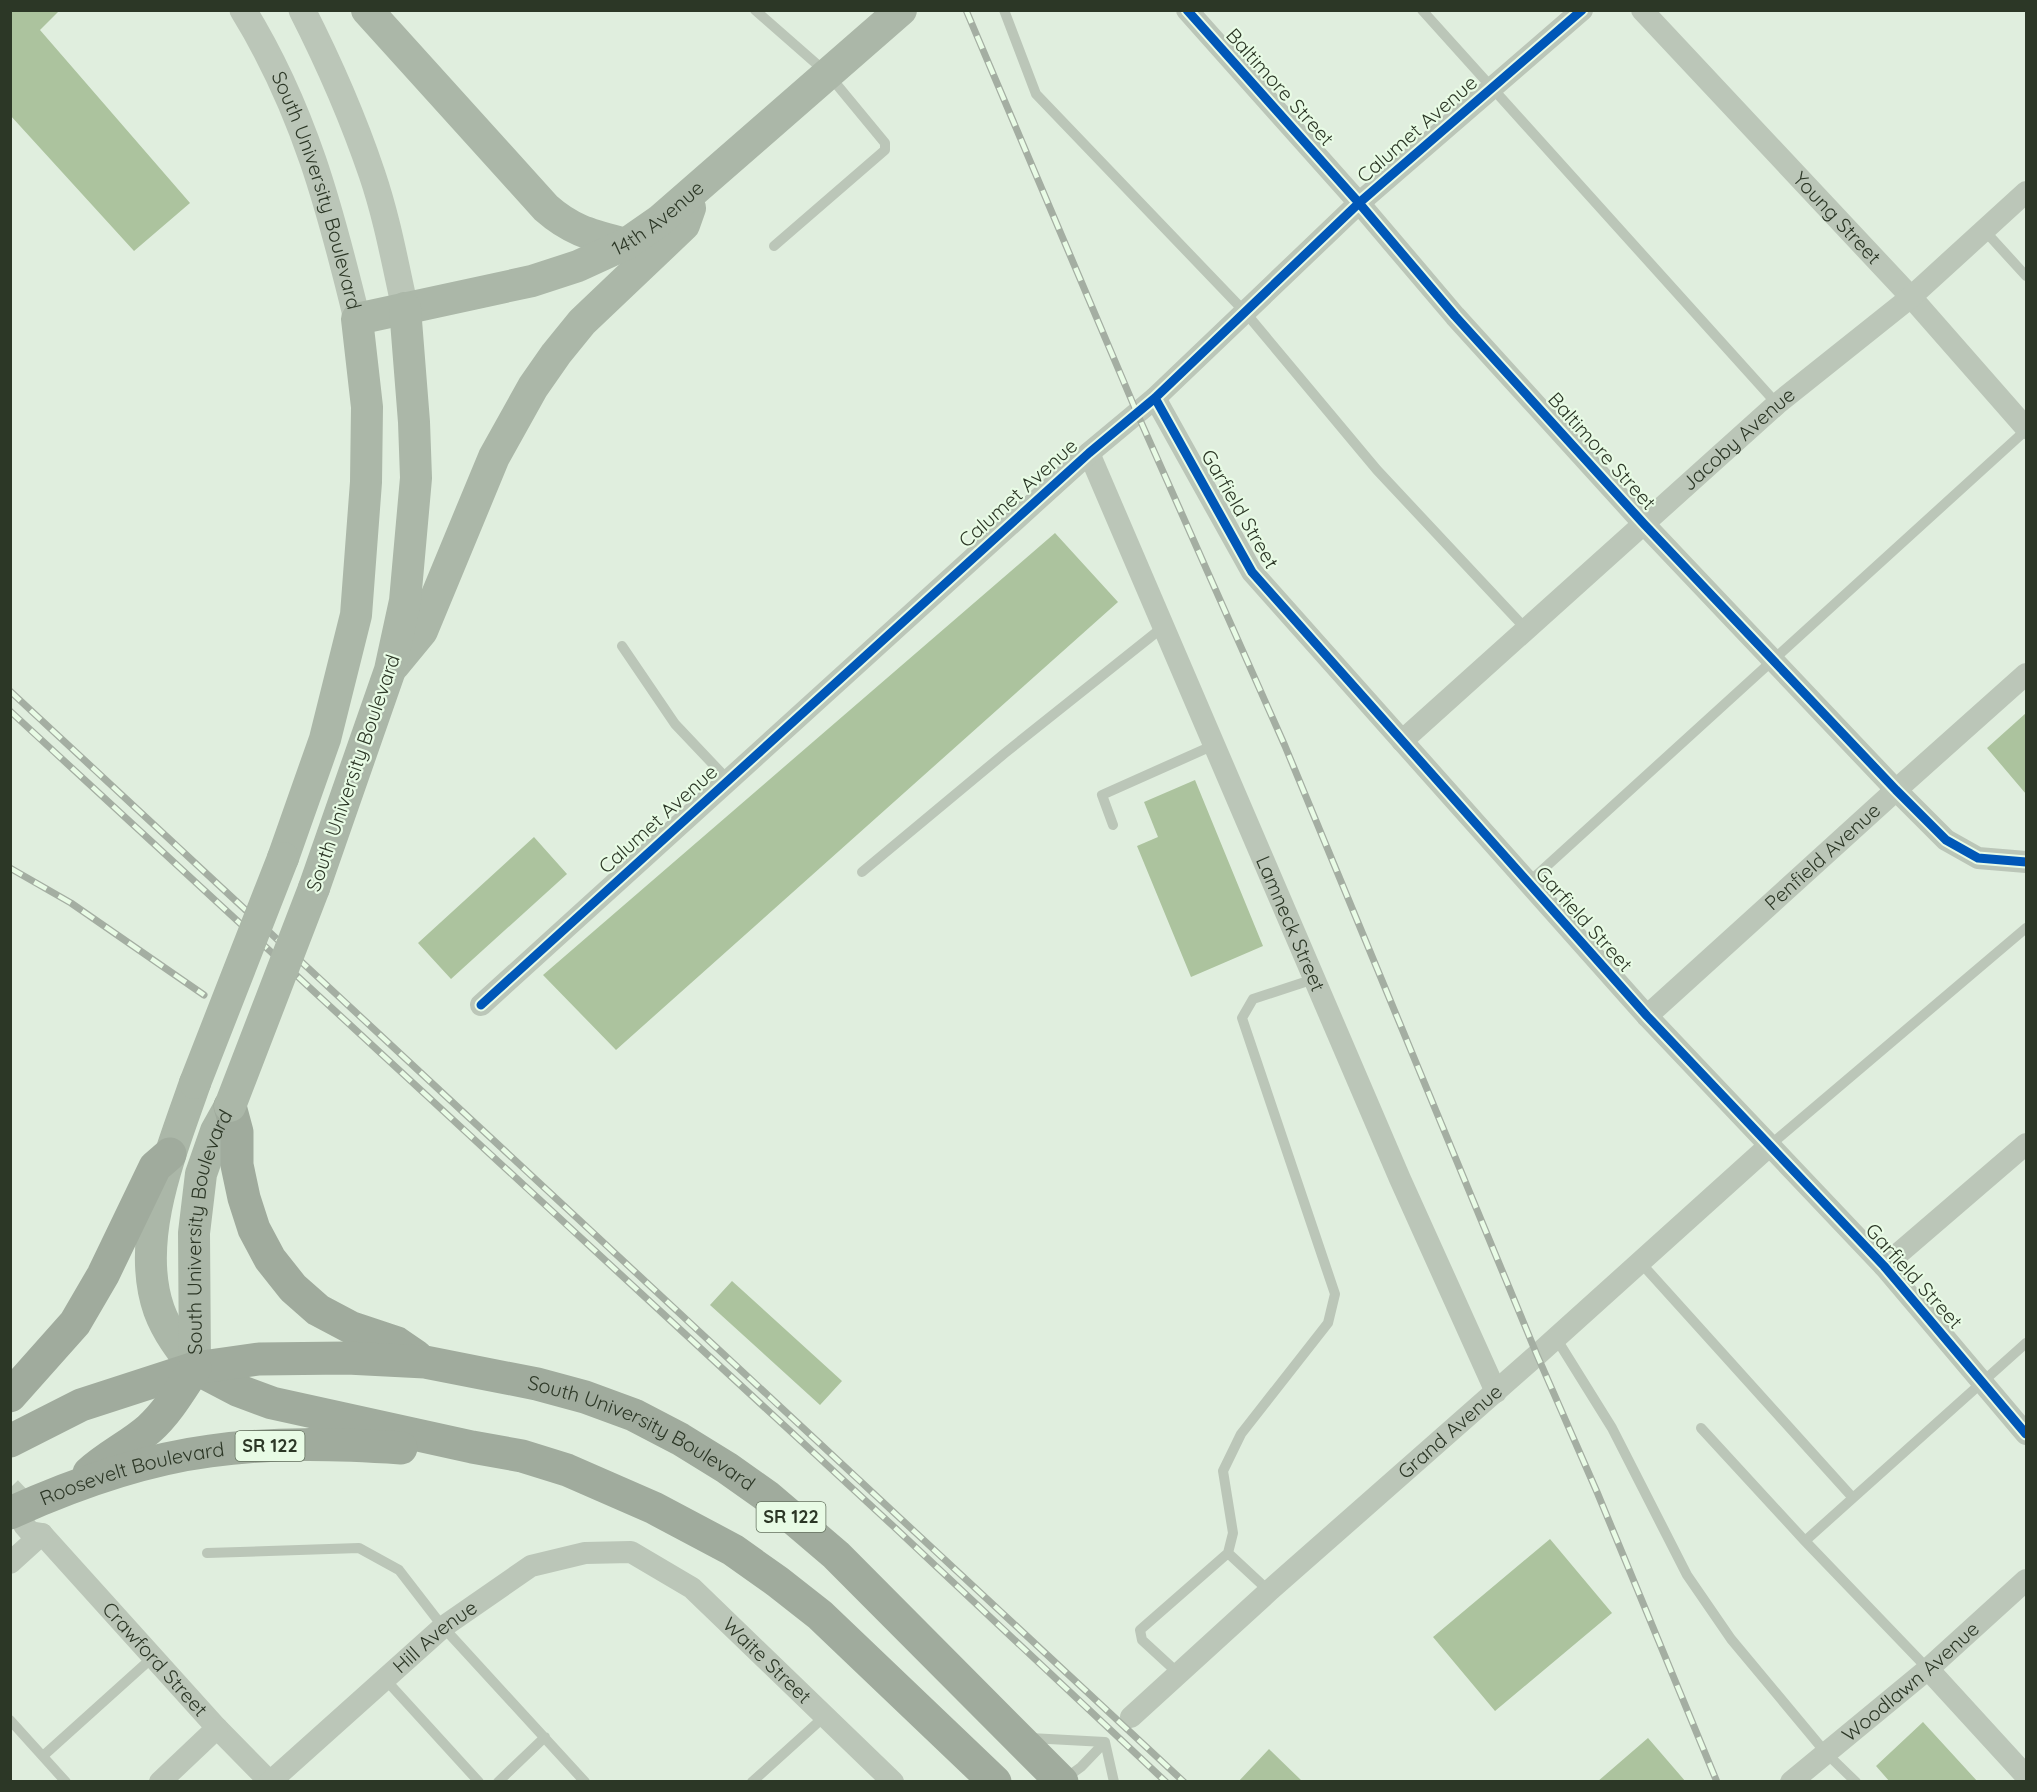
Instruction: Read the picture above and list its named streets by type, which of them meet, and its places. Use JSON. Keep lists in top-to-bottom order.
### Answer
{
  "streets": {
    "main road": [
      "South University Boulevard",
      "14th Avenue",
      "SR 122",
      "Roosevelt Boulevard"
    ],
    "street": [
      "Baltimore Street",
      "Calumet Avenue",
      "Young Street",
      "Jacoby Avenue",
      "Garfield Street",
      "Penfield Avenue",
      "Lamneck Street",
      "Grand Avenue",
      "Hill Avenue",
      "Crawford Street",
      "Waite Street",
      "Woodlawn Avenue"
    ]
  },
  "crossings": [
    ["Baltimore Street", "Calumet Avenue"],
    ["Baltimore Street", "Jacoby Avenue"],
    ["Baltimore Street", "Penfield Avenue"],
    ["Calumet Avenue", "Garfield Street"],
    ["Calumet Avenue", "Lamneck Street"],
    ["South University Boulevard", "14th Avenue"],
    ["South University Boulevard", "SR 122"],
    ["Young Street", "Jacoby Avenue"],
    ["Jacoby Avenue", "Garfield Street"],
    ["Garfield Street", "Penfield Avenue"],
    ["Garfield Street", "Grand Avenue"],
    ["Lamneck Street", "Grand Avenue"],
    ["SR 122", "Roosevelt Boulevard"],
    ["Roosevelt Boulevard", "Crawford Street"],
    ["Hill Avenue", "Crawford Street"],
    ["Hill Avenue", "Waite Street"]
  ]
}
